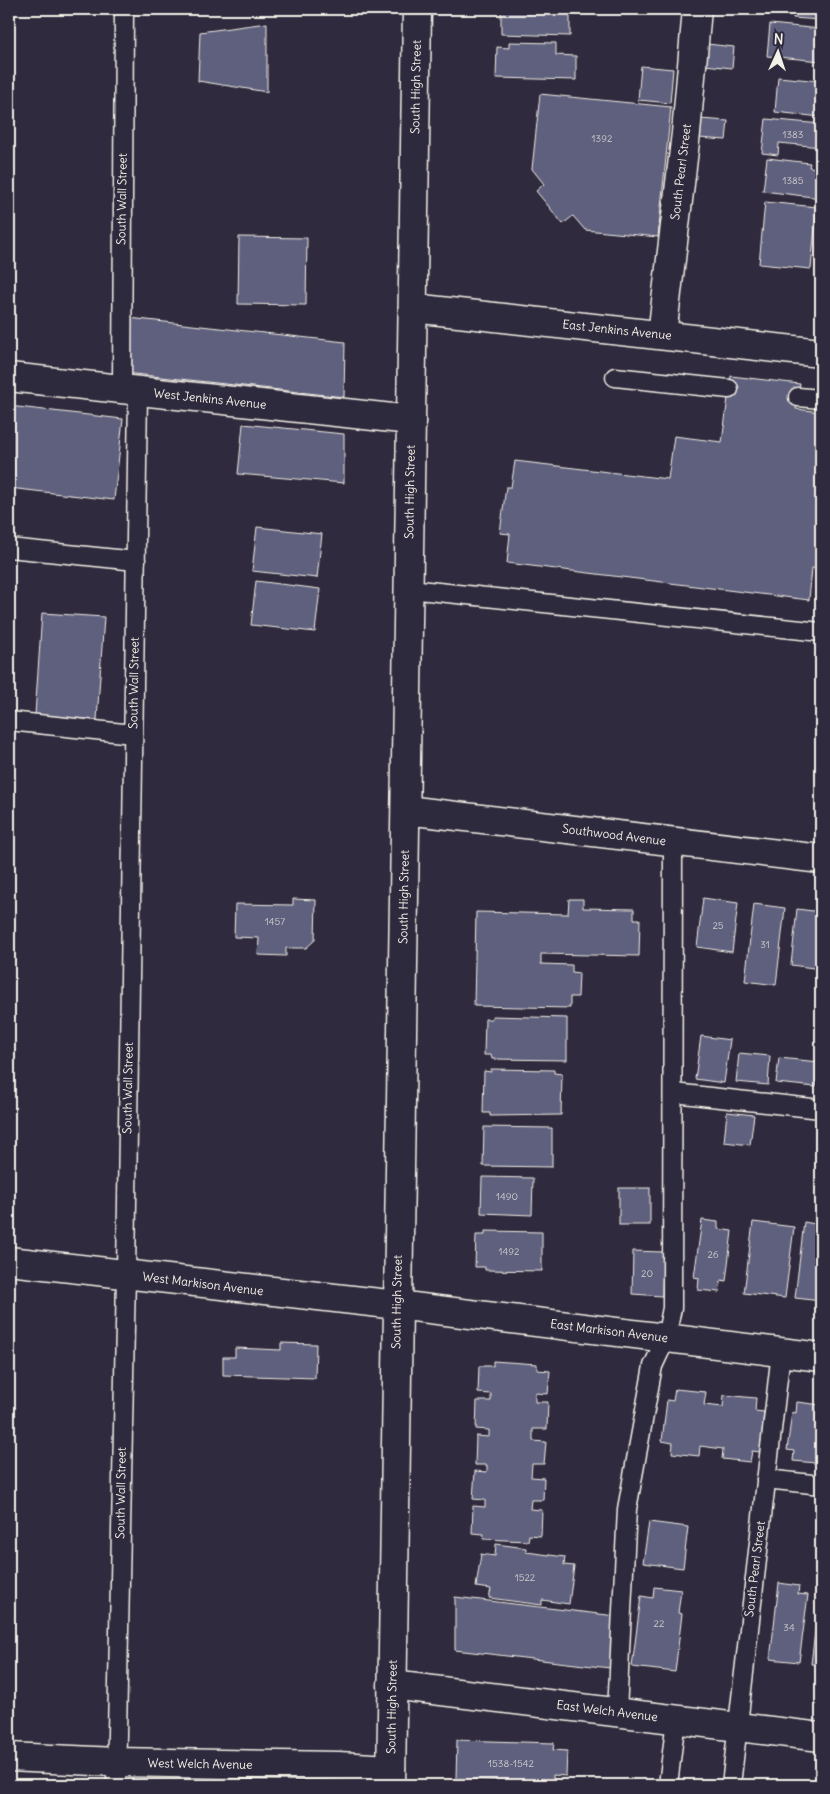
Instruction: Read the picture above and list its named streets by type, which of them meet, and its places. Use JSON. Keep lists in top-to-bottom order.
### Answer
{
  "streets": {
    "street": [
      "South High Street",
      "South Pearl Street",
      "East Jenkins Avenue",
      "West Jenkins Avenue",
      "Southwood Avenue",
      "West Markison Avenue",
      "East Markison Avenue",
      "East Welch Avenue",
      "West Welch Avenue"
    ],
    "lane": ["South Wall Street"]
  },
  "crossings": [
    ["South High Street", "East Jenkins Avenue"],
    ["South High Street", "West Jenkins Avenue"],
    ["South High Street", "Southwood Avenue"],
    ["South High Street", "West Markison Avenue"],
    ["South High Street", "East Markison Avenue"],
    ["South High Street", "East Welch Avenue"],
    ["South High Street", "West Welch Avenue"],
    ["South Pearl Street", "East Jenkins Avenue"],
    ["South Pearl Street", "East Markison Avenue"],
    ["South Pearl Street", "East Welch Avenue"],
    ["South Wall Street", "West Jenkins Avenue"],
    ["South Wall Street", "West Markison Avenue"],
    ["South Wall Street", "West Welch Avenue"],
    ["West Markison Avenue", "East Markison Avenue"]
  ],
  "house_numbers": [
    "1383",
    "1392",
    "1385",
    "1457",
    "25",
    "31",
    "1490",
    "1492",
    "26",
    "20",
    "1522",
    "22",
    "34",
    "1538-1542"
  ],
  "north": "top"
}
